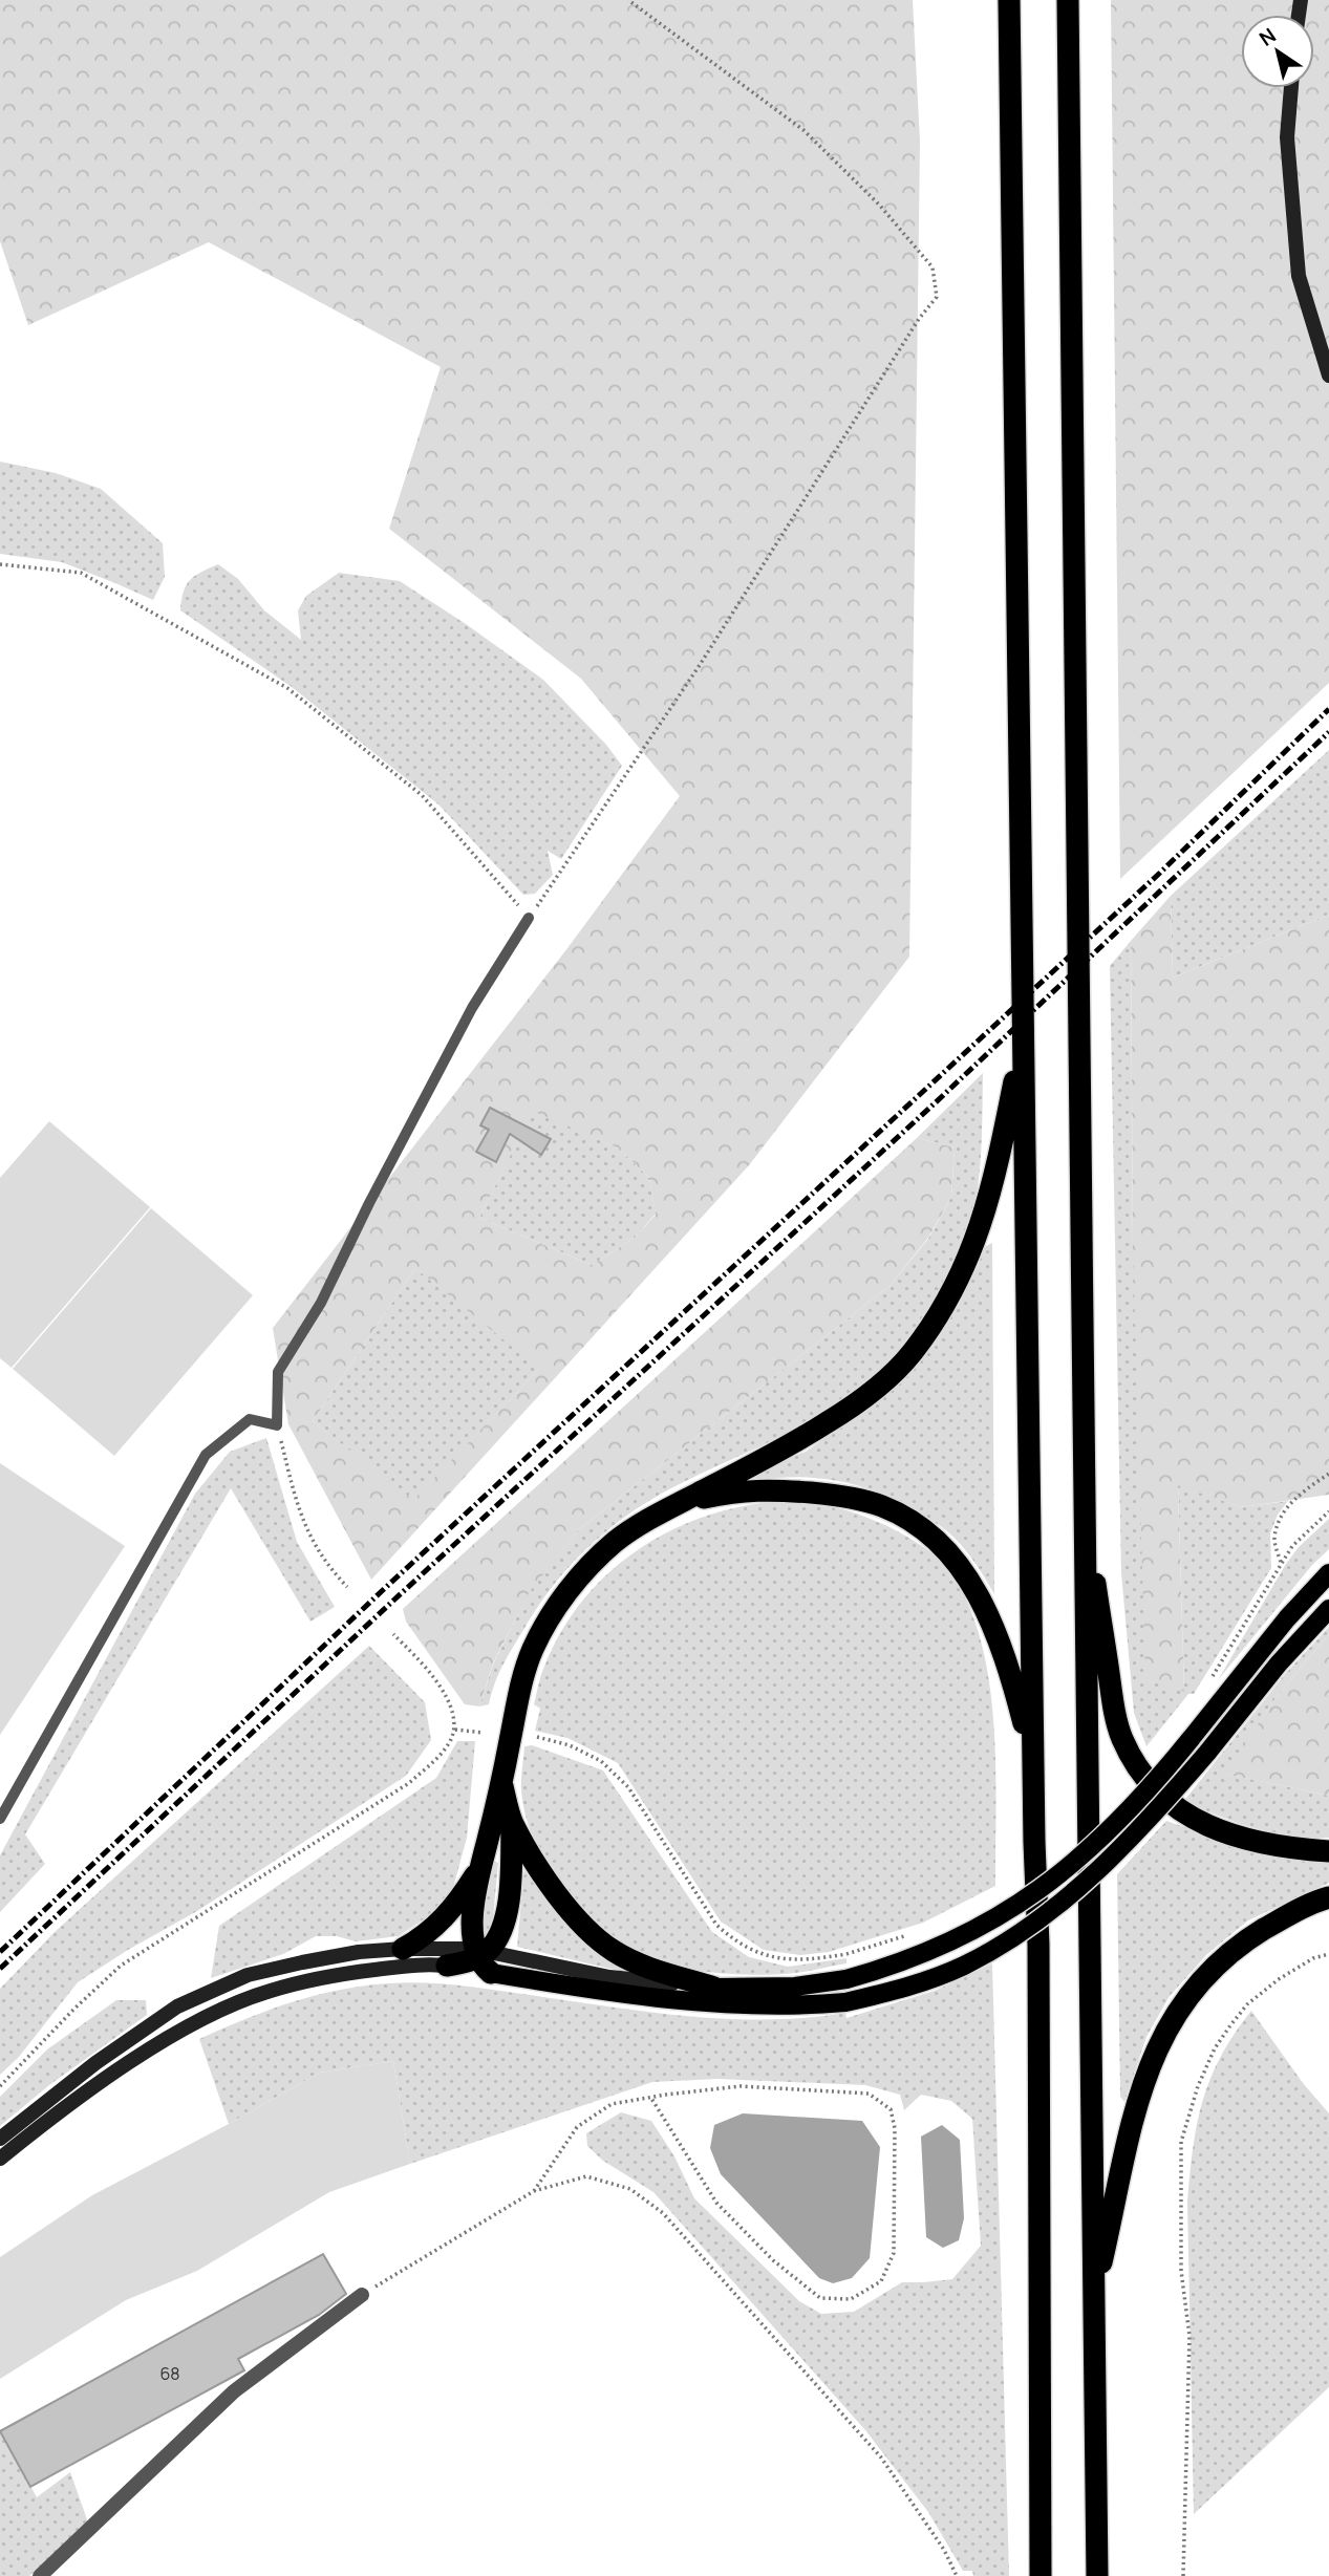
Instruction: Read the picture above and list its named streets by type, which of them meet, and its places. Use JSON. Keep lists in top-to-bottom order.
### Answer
{
  "house_numbers": ["68"],
  "north": "top left"
}
